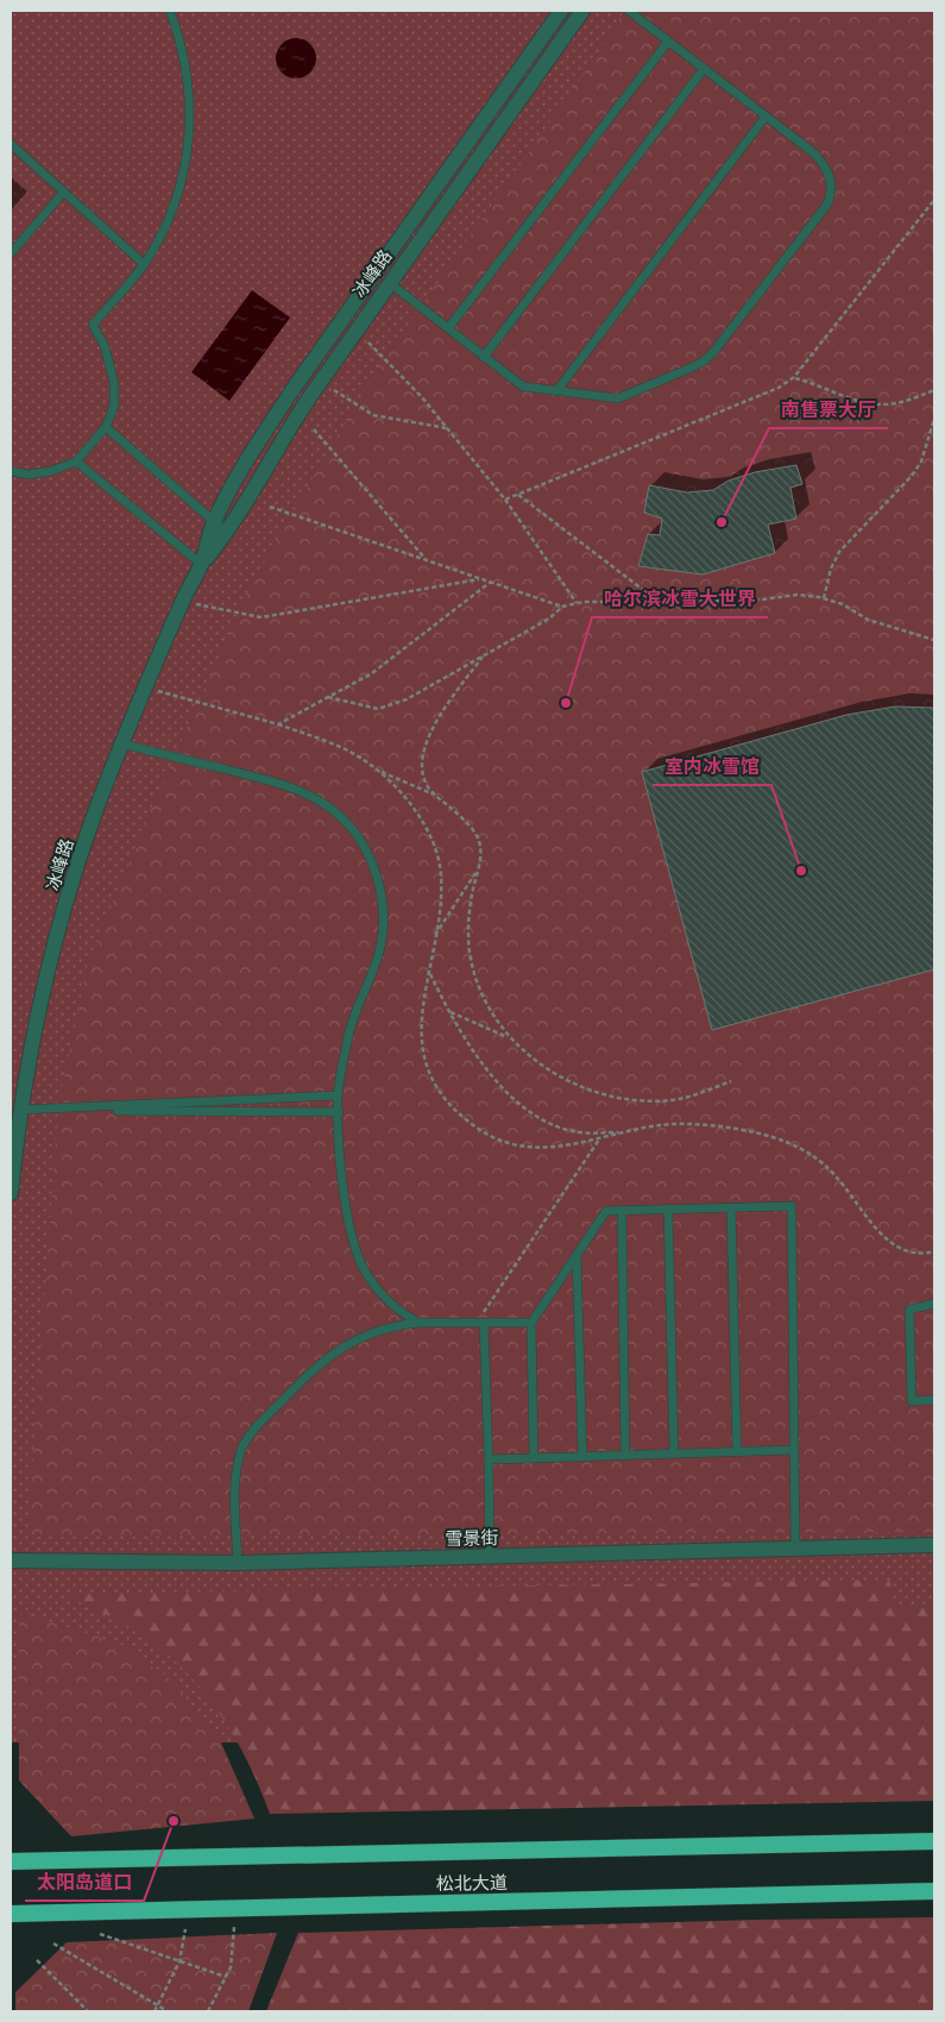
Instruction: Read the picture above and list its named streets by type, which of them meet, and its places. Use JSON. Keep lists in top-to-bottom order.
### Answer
{
  "streets": {
    "highway": ["松北大道"],
    "street": ["冰峰路", "雪景街"]
  },
  "places": [
    "南售票大厅",
    "哈尔滨冰雪大世界",
    "室内冰雪馆",
    "太阳岛道口"
  ]
}
